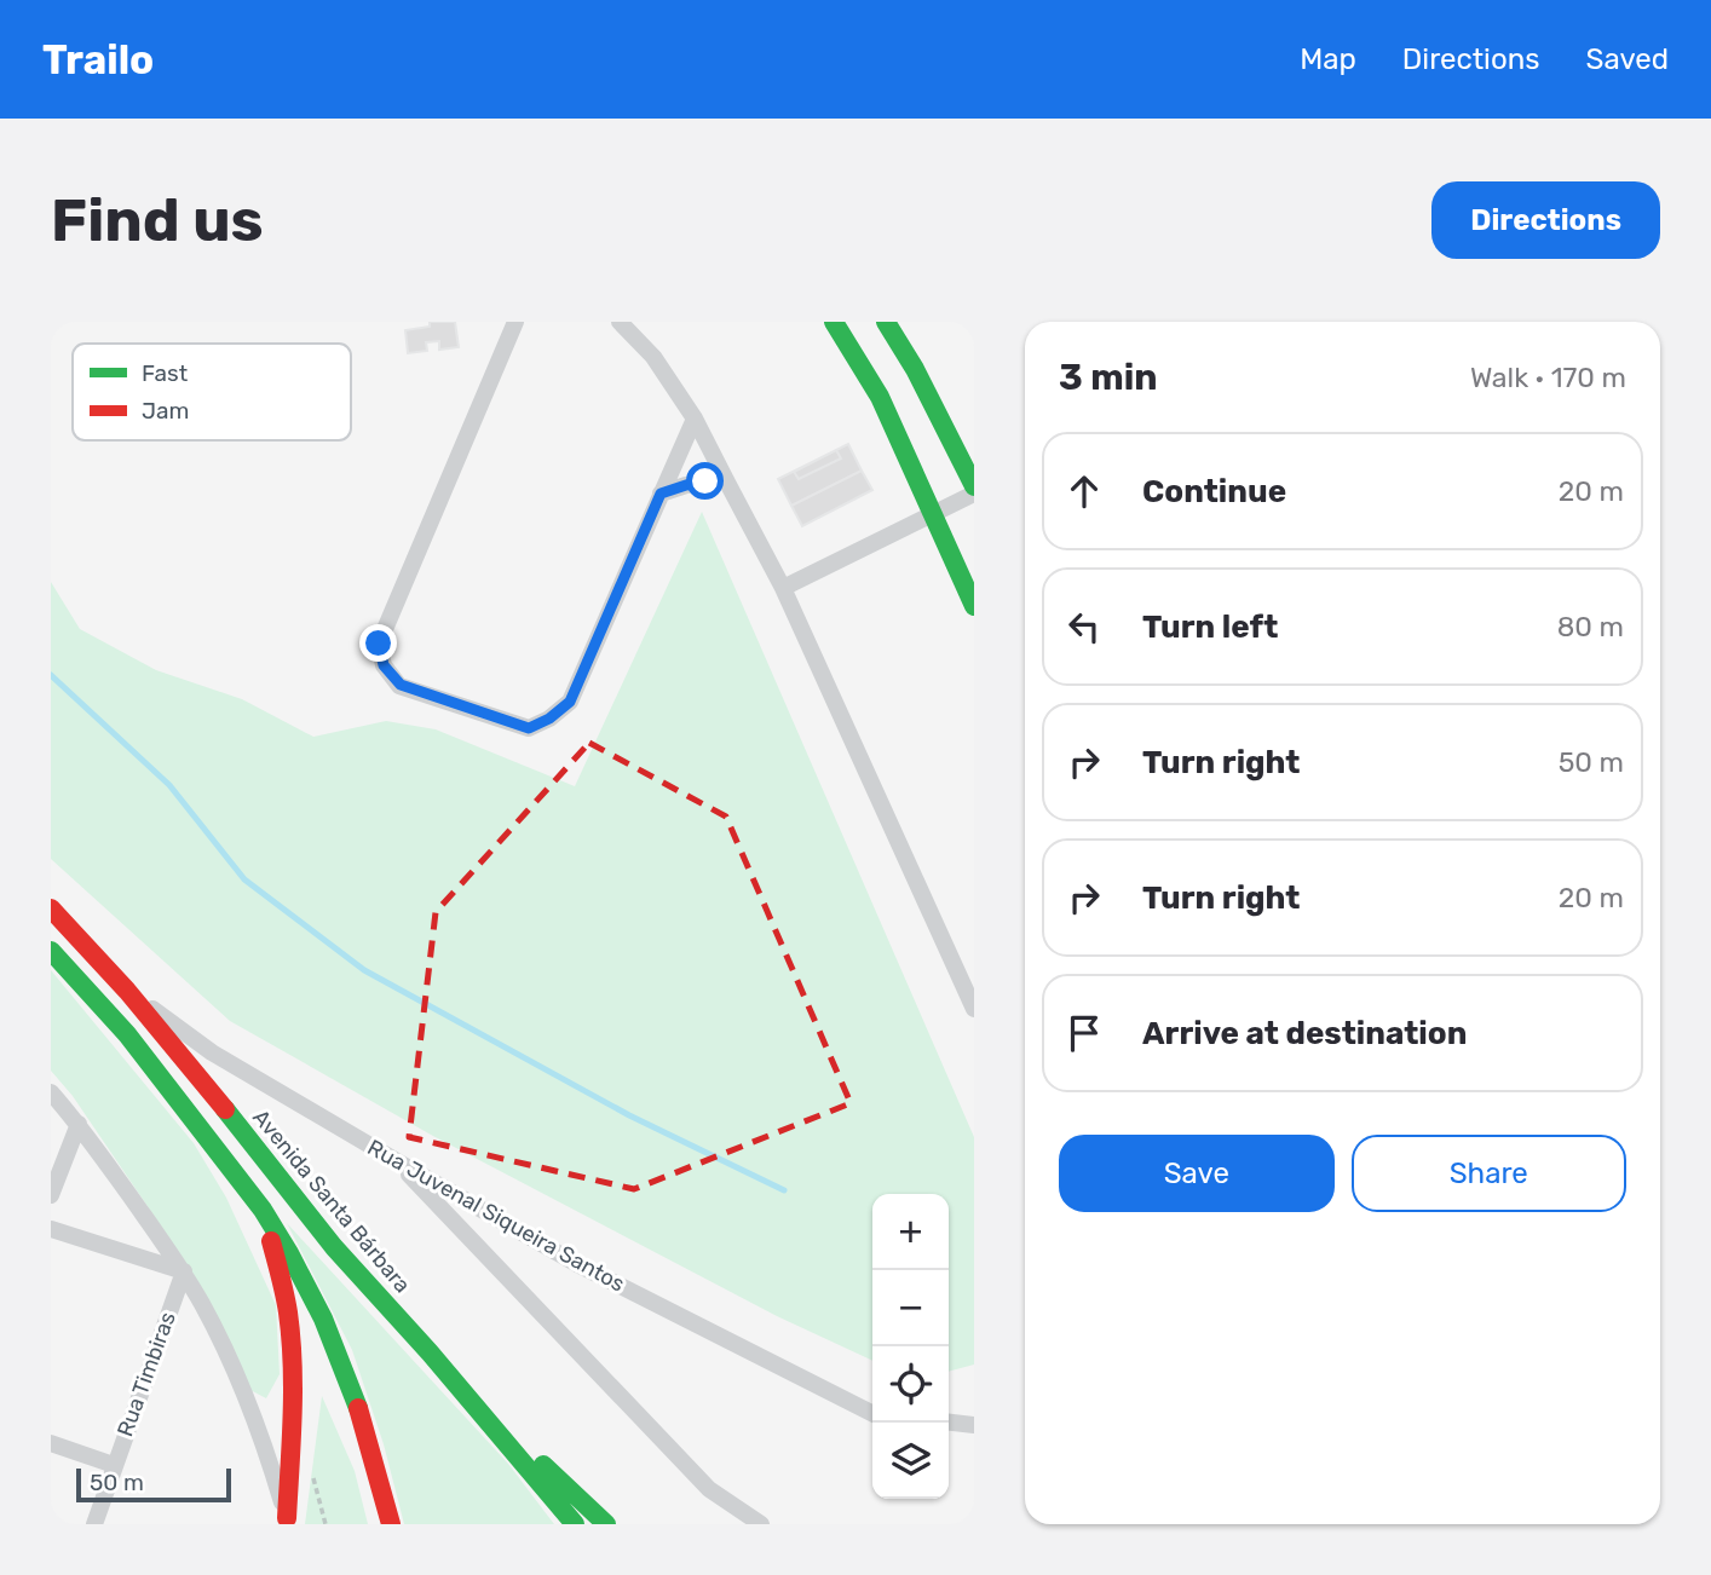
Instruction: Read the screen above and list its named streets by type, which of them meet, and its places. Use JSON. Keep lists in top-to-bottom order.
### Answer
{
  "streets": {
    "main road": ["Avenida Santa Bárbara"],
    "street": ["Rua Juvenal Siqueira Santos", "Rua Timbiras"]
  },
  "crossings": [
    ["Avenida Santa Bárbara", "Rua Juvenal Siqueira Santos"]
  ],
  "legend": ["Fast", "Jam"],
  "scale_bar": "50 m",
  "page": {
    "header": "Trailo",
    "nav": ["Map", "Directions", "Saved"],
    "buttons": [
      "Directions",
      ["Save", "Share"]
    ],
    "title": "Find us",
    "heading": ["3 min", "Walk · 170 m"],
    "list": [
      ["Continue", "20 m"],
      ["Turn left", "80 m"],
      ["Turn right", "50 m"],
      ["Turn right", "20 m"],
      "Arrive at destination"
    ],
    "map_buttons": ["+", "−"],
    "scale": "50 m"
  }
}
